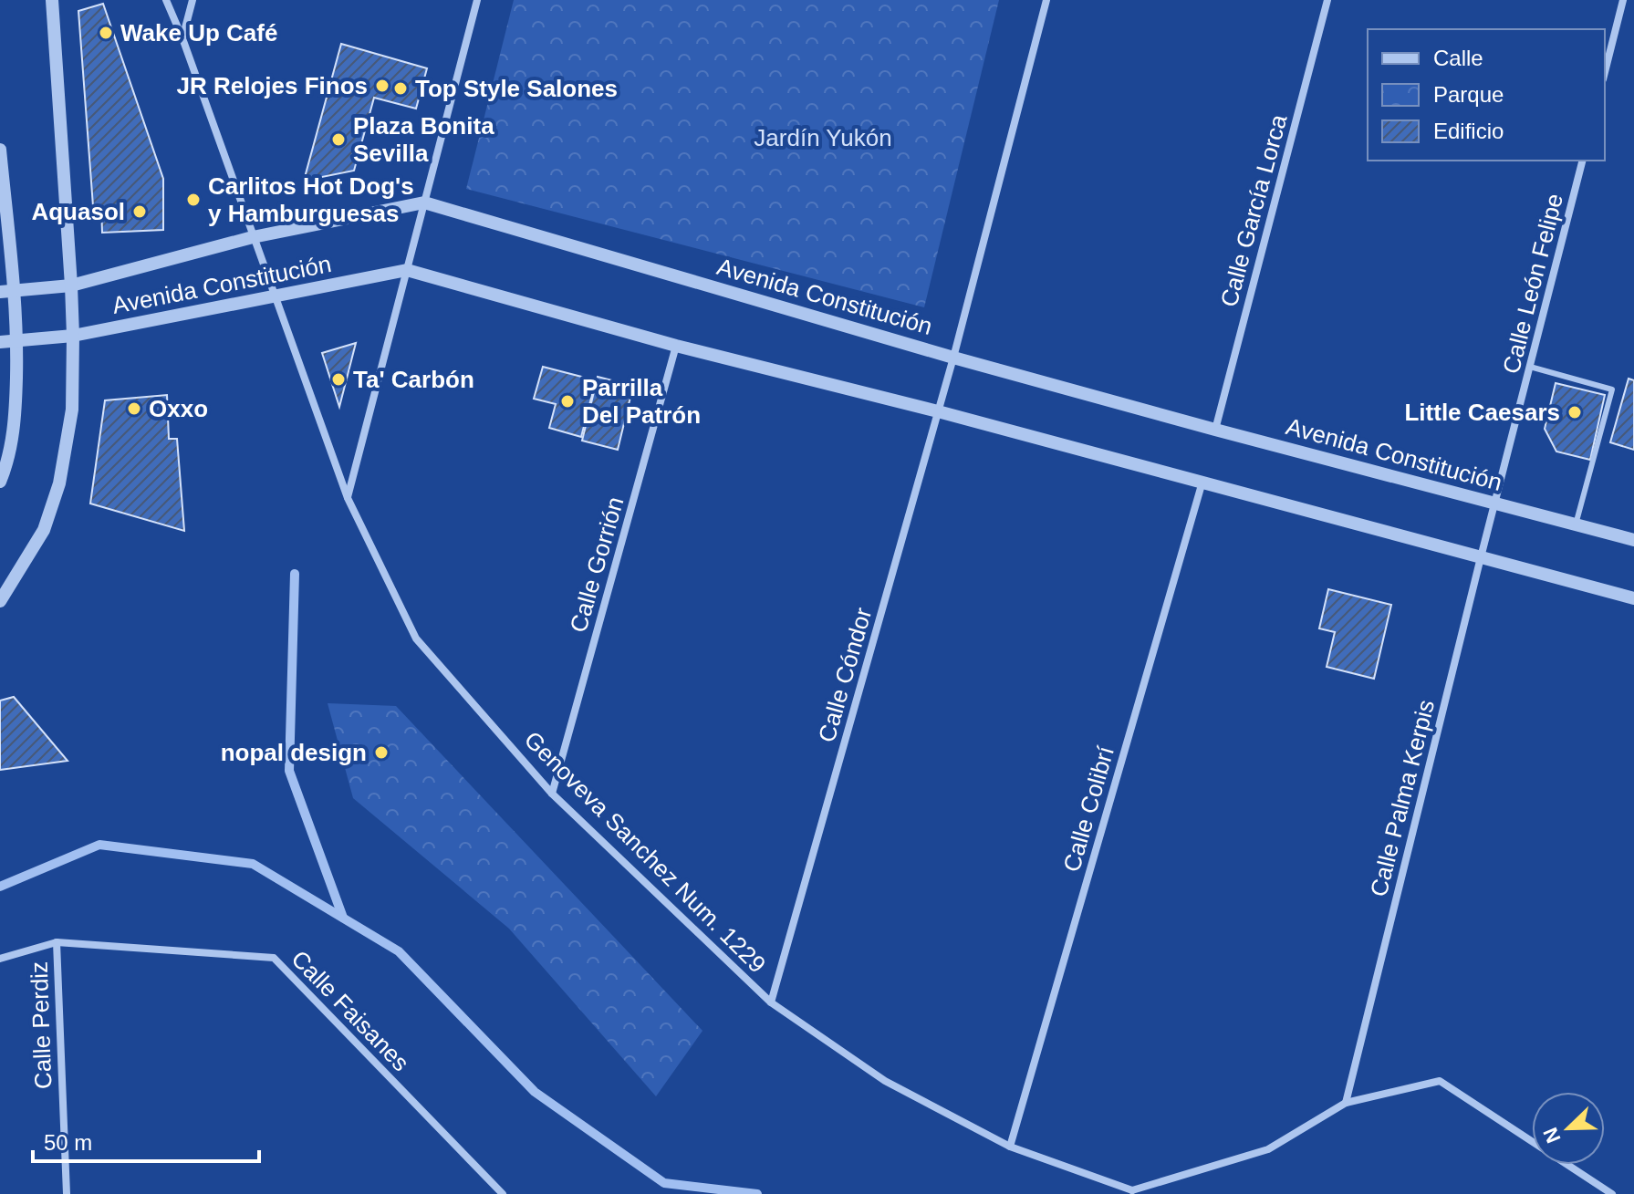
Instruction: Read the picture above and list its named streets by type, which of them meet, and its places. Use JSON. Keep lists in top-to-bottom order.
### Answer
{
  "streets": {
    "street": [
      "Calle García Lorca",
      "Calle León Felipe",
      "Avenida Constitución",
      "Calle Gorrión",
      "Calle Cóndor",
      "Calle Palma Kerpis",
      "Calle Colibrí",
      "Genoveva Sanchez Num. 1229",
      "Calle Faisanes",
      "Calle Perdiz"
    ]
  },
  "crossings": [
    ["Calle García Lorca", "Avenida Constitución"],
    ["Calle León Felipe", "Avenida Constitución"],
    ["Calle León Felipe", "Calle Palma Kerpis"],
    ["Avenida Constitución", "Calle Gorrión"],
    ["Avenida Constitución", "Calle Cóndor"],
    ["Avenida Constitución", "Calle Palma Kerpis"],
    ["Avenida Constitución", "Calle Colibrí"],
    ["Avenida Constitución", "Genoveva Sanchez Num. 1229"],
    ["Calle Gorrión", "Genoveva Sanchez Num. 1229"],
    ["Calle Cóndor", "Genoveva Sanchez Num. 1229"],
    ["Calle Colibrí", "Genoveva Sanchez Num. 1229"],
    ["Calle Faisanes", "Calle Perdiz"]
  ],
  "parks": ["Jardín Yukón"],
  "places": [
    "Wake Up Café",
    "JR Relojes Finos",
    "Top Style Salones",
    "Plaza Bonita Sevilla",
    "Carlitos Hot Dog's y Hamburguesas",
    "Aquasol",
    "Ta' Carbón",
    "Parrilla Del Patrón",
    "Oxxo",
    "Little Caesars",
    "nopal design"
  ],
  "legend": ["Calle", "Parque", "Edificio"],
  "scale_bar": "50 m",
  "north": "bottom left"
}
